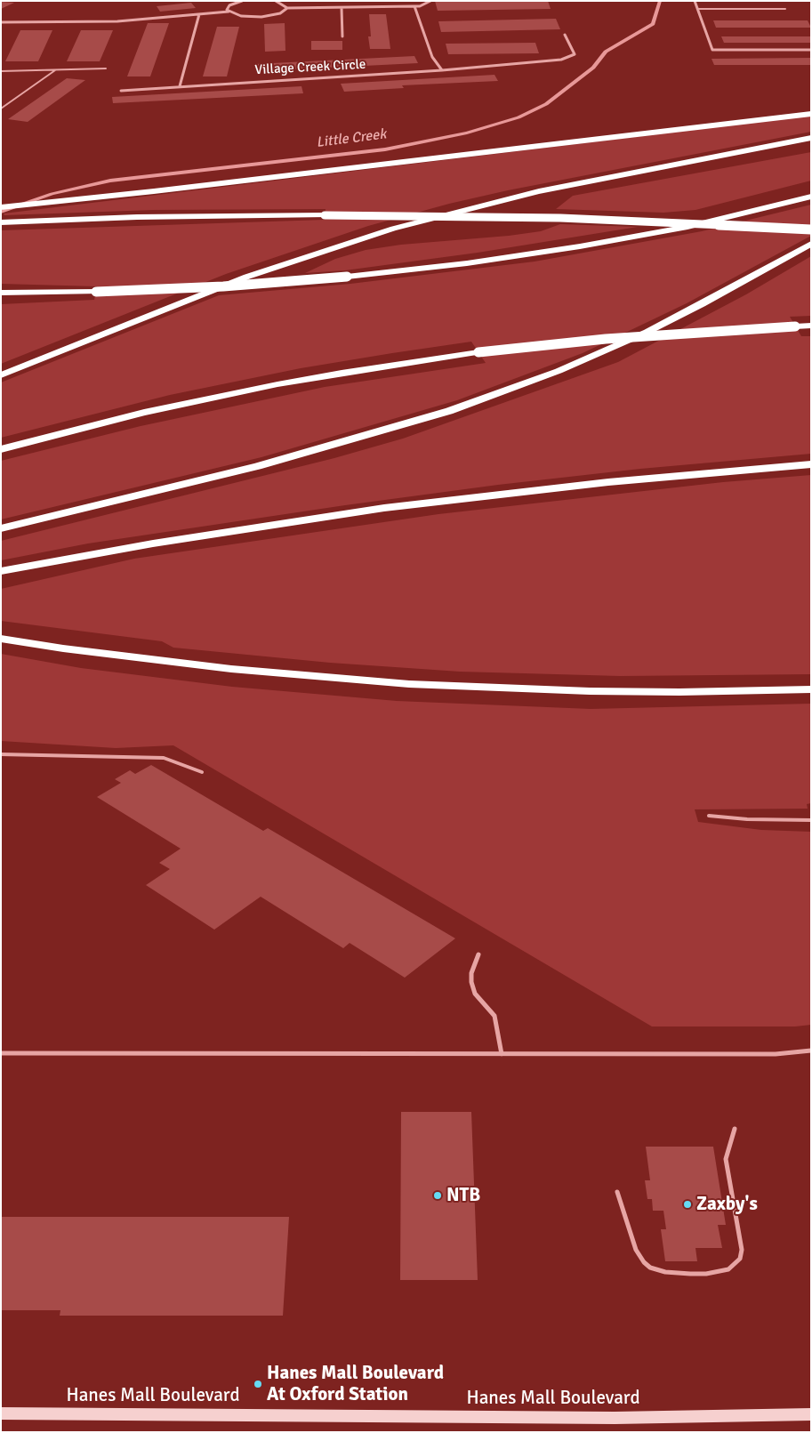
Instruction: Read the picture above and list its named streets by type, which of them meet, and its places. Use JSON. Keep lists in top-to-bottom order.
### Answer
{
  "streets": {
    "main road": ["Hanes Mall Boulevard"],
    "street": ["Village Creek Circle"]
  },
  "water": ["Little Creek"],
  "places": ["NTB", "Zaxby's", "Hanes Mall Boulevard At Oxford Station"]
}
